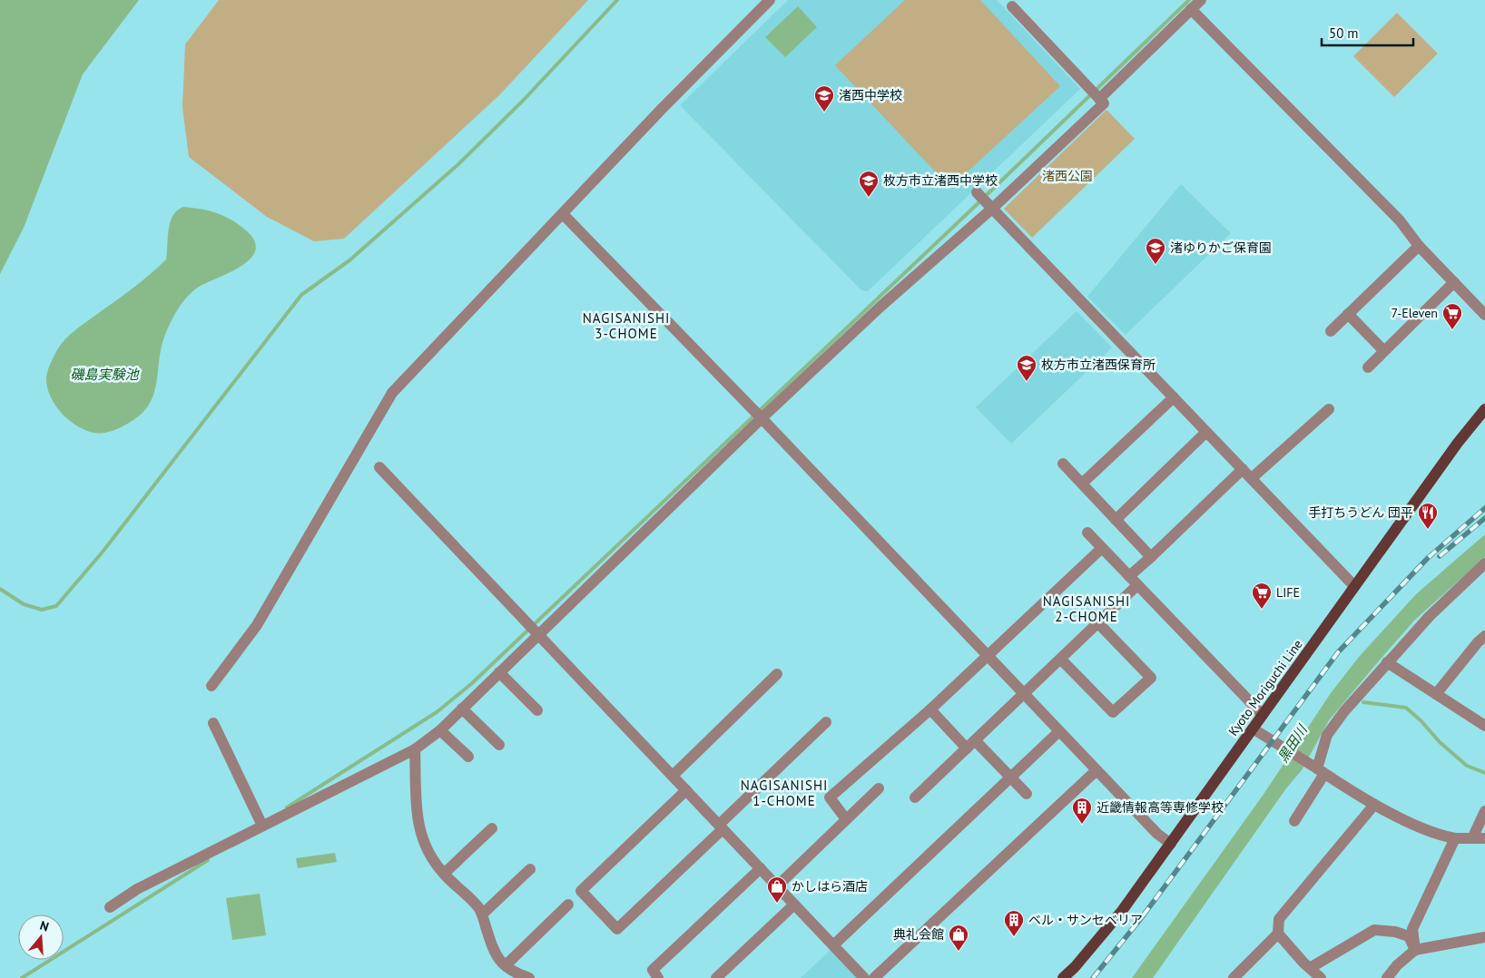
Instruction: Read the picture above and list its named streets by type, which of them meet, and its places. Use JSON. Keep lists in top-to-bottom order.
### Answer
{
  "streets": {
    "main road": ["Kyoto Moriguchi Line"]
  },
  "districts": ["NAGISANISHI 3-CHOME", "NAGISANISHI 2-CHOME", "NAGISANISHI 1-CHOME"],
  "water": ["磯島実験池", "黒田川"],
  "parks": ["渚西公園"],
  "places": {
    "school or university": [
      "渚西中学校",
      "枚方市立渚西中学校",
      "渚ゆりかご保育園",
      "枚方市立渚西保育所"
    ],
    "supermarket": ["7-Eleven", "LIFE"],
    "restaurant": ["手打ちうどん 団平"],
    "building": ["近畿情報高等専修学校", "ベル・サンセベリア"],
    "shop": ["かしはら酒店", "典礼会館"]
  },
  "scale_bar": "50 m",
  "north": "top"
}
